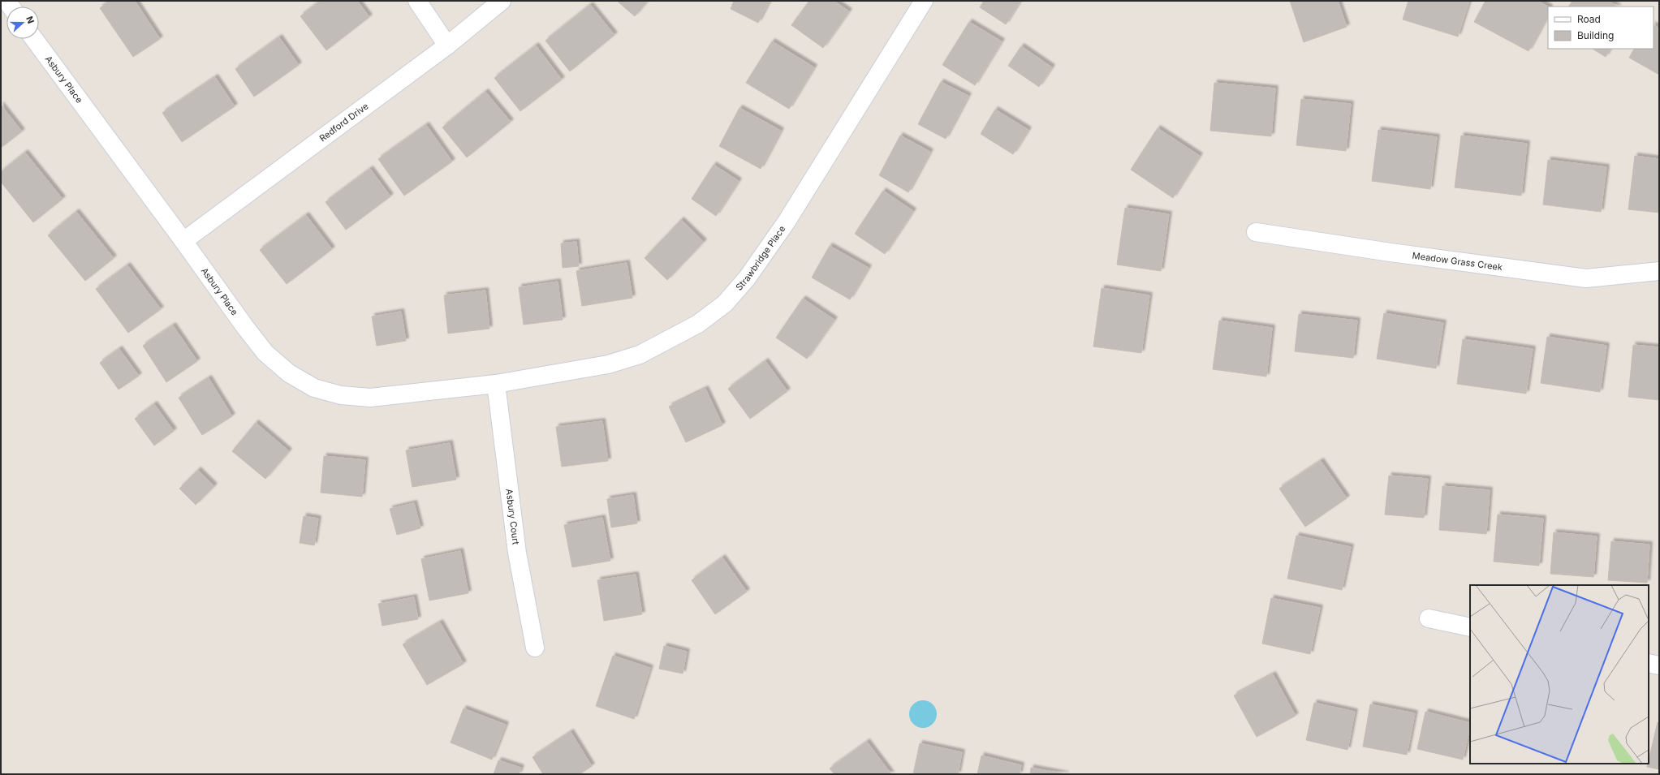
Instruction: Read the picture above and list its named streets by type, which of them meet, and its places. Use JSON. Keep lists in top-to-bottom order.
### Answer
{
  "streets": {
    "street": [
      "Asbury Place",
      "Redford Drive",
      "Strawbridge Place",
      "Meadow Grass Creek",
      "Asbury Court"
    ]
  },
  "crossings": [
    ["Asbury Place", "Redford Drive"],
    ["Asbury Place", "Strawbridge Place"],
    ["Asbury Place", "Asbury Court"],
    ["Strawbridge Place", "Asbury Court"]
  ],
  "legend": ["Road", "Building"],
  "north": "right"
}
